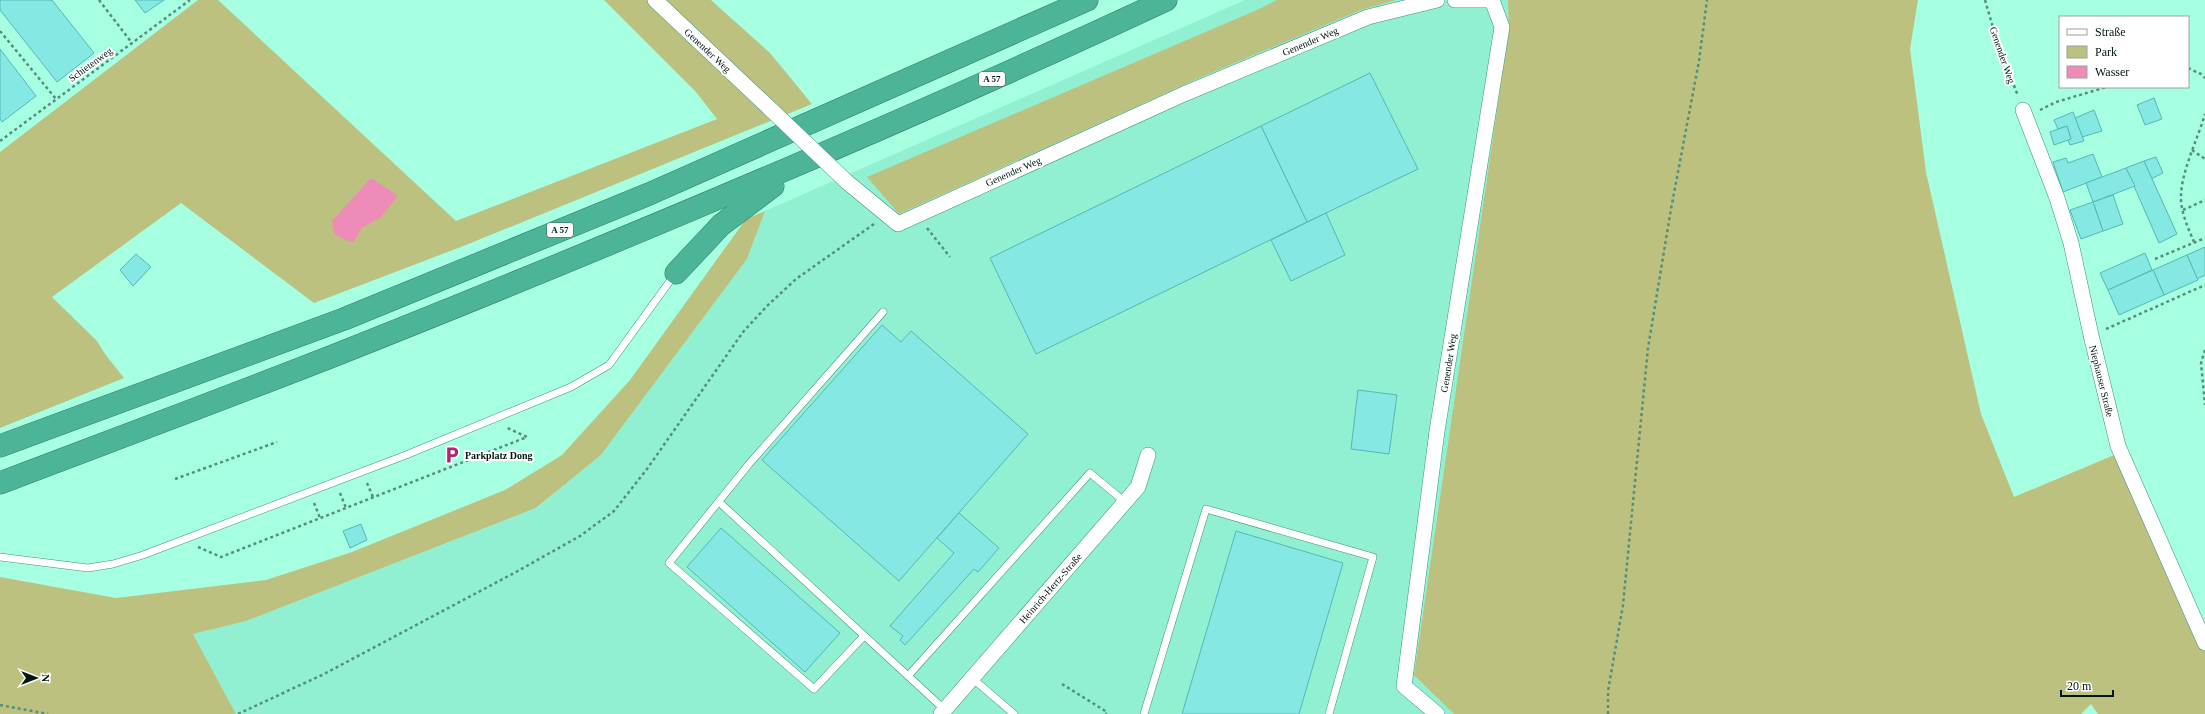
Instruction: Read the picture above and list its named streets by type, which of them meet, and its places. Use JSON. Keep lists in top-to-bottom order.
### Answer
{
  "streets": {
    "highway": ["A 57"],
    "street": ["Genender Weg", "Niephauser Straße", "Heinrich-Hertz-Straße"],
    "path": ["Schietenweg"]
  },
  "crossings": [
    ["Genender Weg", "Niephauser Straße"]
  ],
  "places": {
    "parking": ["Parkplatz Dong"]
  },
  "legend": ["Straße", "Park", "Wasser"],
  "scale_bar": "20 m",
  "north": "right"
}
